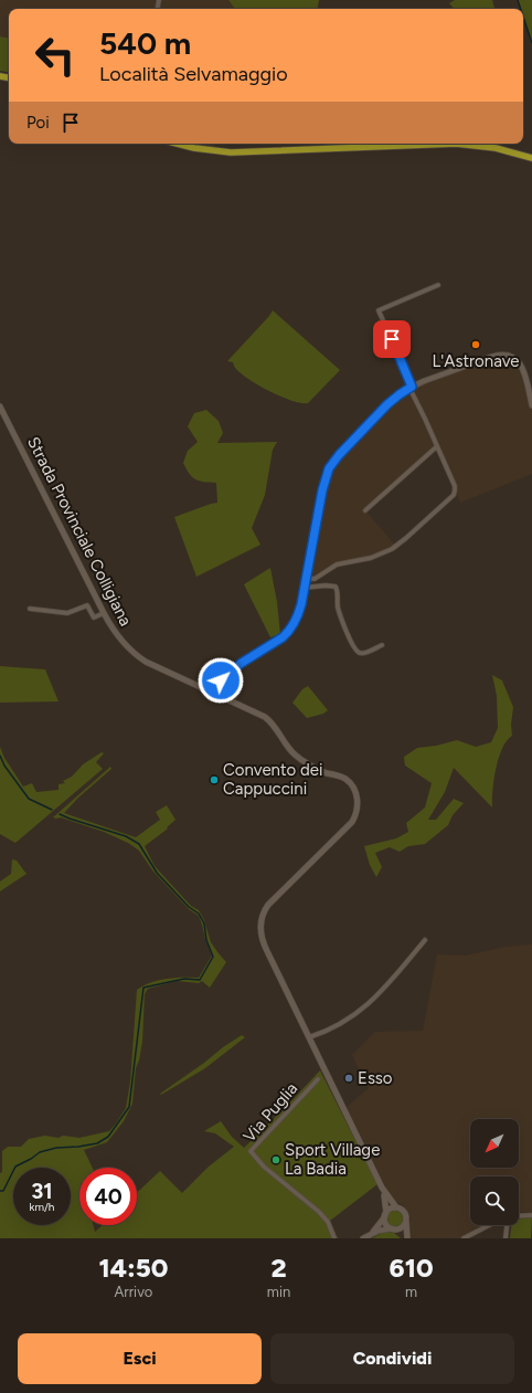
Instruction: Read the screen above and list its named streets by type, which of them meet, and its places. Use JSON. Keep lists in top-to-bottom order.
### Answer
{
  "streets": {
    "main road": ["Strada Provinciale Colligiana"],
    "street": ["Via Puglia"]
  },
  "places": [
    "L'Astronave",
    "Convento dei Cappuccini",
    "Esso",
    "Sport Village La Badia"
  ],
  "north": "bottom left",
  "page": {
    "turn": ["540 m", "Località Selvamaggio"],
    "then": "Poi",
    "speed": "31 km/h",
    "limit": "40",
    "eta": [
      "14:50",
      "Arrivo",
      "2",
      "min",
      "610",
      "m"
    ],
    "buttons": ["Esci", "Condividi"]
  }
}
